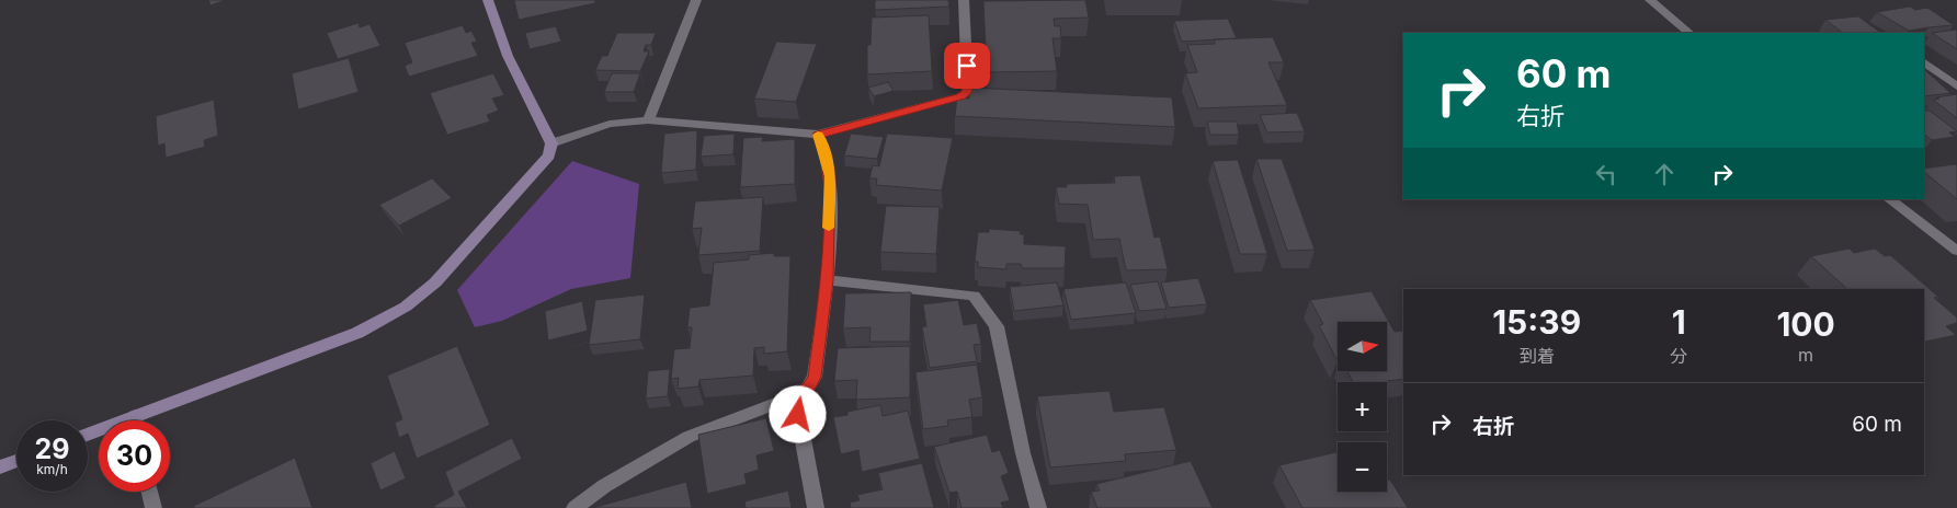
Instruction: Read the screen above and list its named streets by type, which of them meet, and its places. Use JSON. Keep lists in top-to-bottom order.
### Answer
{
  "north": "right",
  "page": {
    "turn": ["60 m", "右折"],
    "eta": [
      "15:39",
      "到着",
      "1",
      "分",
      "100",
      "m"
    ],
    "map_buttons": ["+", "−"],
    "list": [
      {
        "name": "右折",
        "value": "60 m"
      }
    ],
    "speed": "29 km/h",
    "limit": "30"
  }
}
